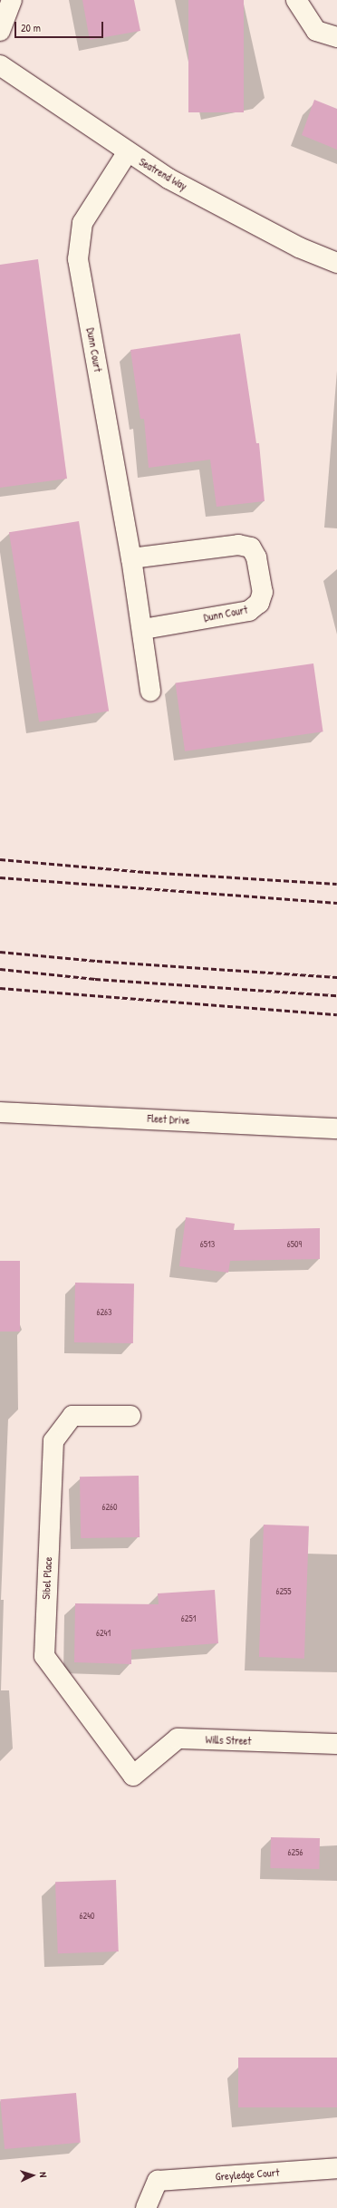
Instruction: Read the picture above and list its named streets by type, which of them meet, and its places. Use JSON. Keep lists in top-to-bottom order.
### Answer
{
  "streets": {
    "street": [
      "Seatrend Way",
      "Dunn Court",
      "Fleet Drive",
      "Sibel Place",
      "Wills Street",
      "Greyledge Court"
    ]
  },
  "crossings": [
    ["Seatrend Way", "Dunn Court"],
    ["Sibel Place", "Wills Street"]
  ],
  "house_numbers": [
    "6513",
    "6509",
    "6263",
    "6260",
    "6255",
    "6251",
    "6241",
    "6256",
    "6240"
  ],
  "scale_bar": "20 m",
  "north": "right"
}
